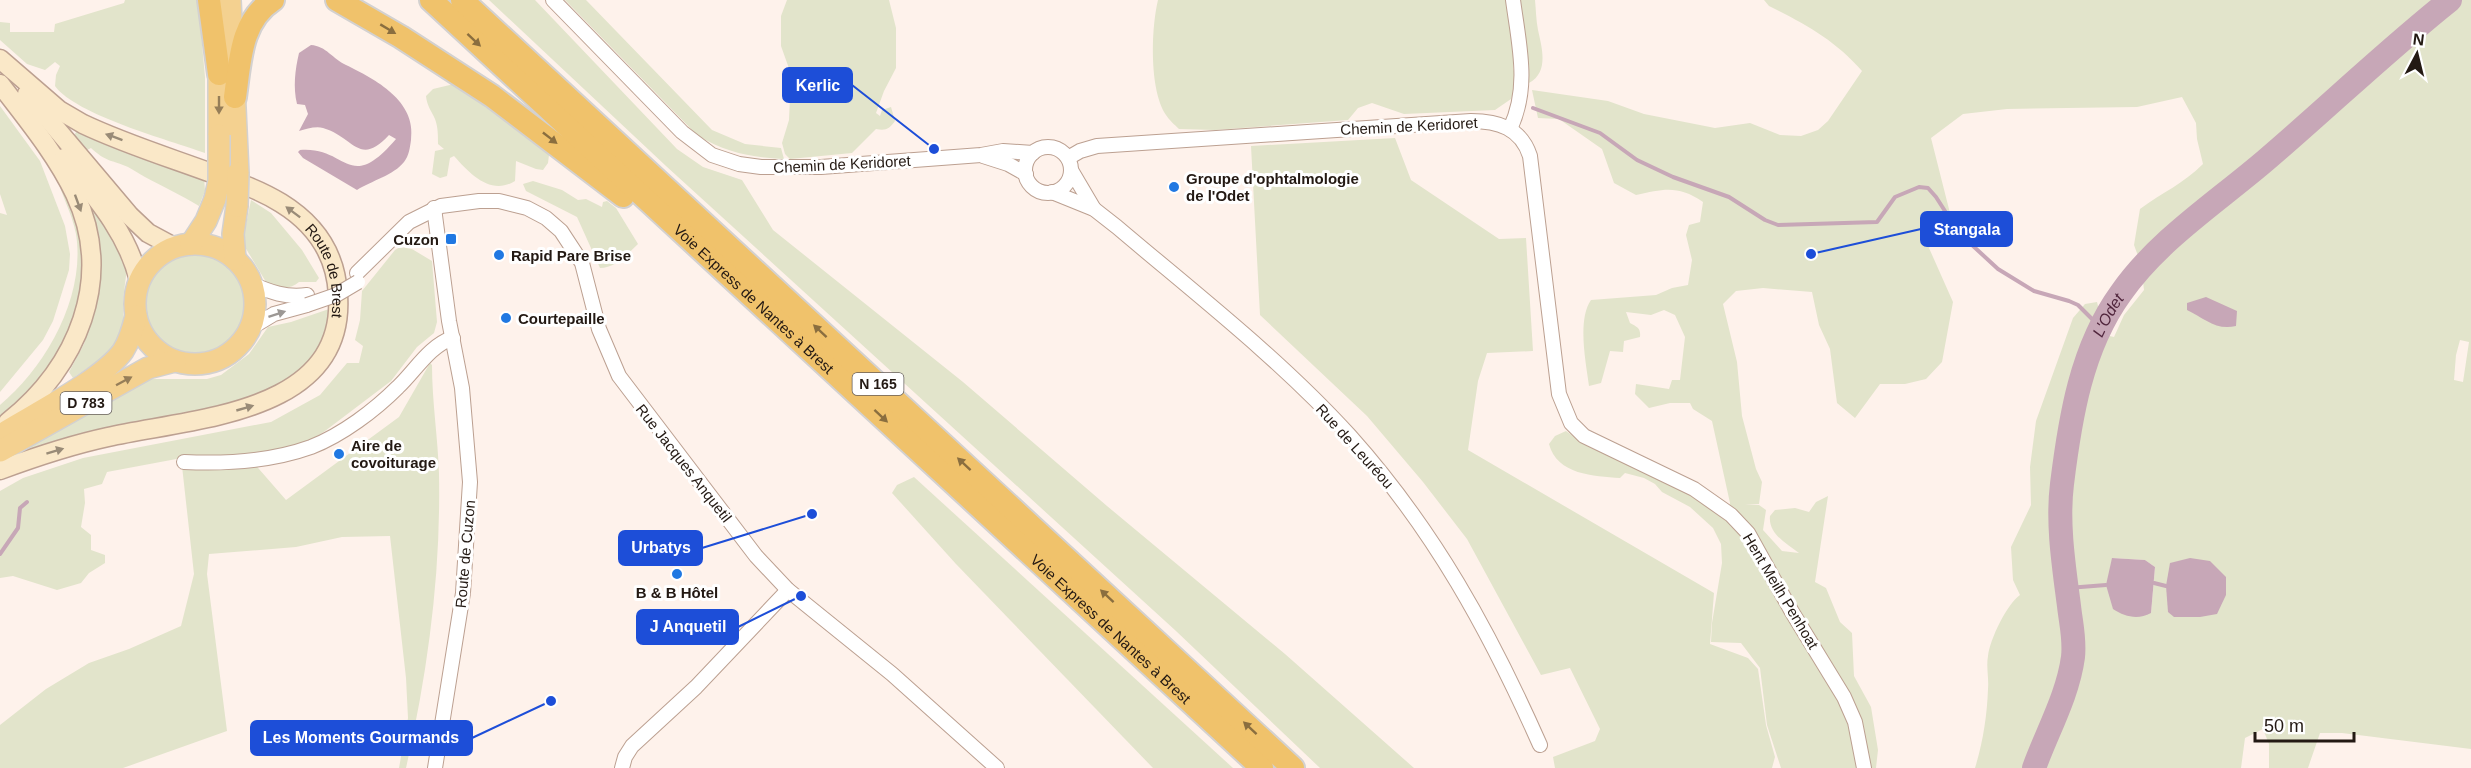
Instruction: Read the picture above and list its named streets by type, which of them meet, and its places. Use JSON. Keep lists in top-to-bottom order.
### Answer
{
  "streets": {
    "highway": ["Voie Express de Nantes à Brest", "N 165"],
    "main road": ["Route de Brest", "D 783"],
    "street": [
      "Chemin de Keridoret",
      "Rue de Leuréou",
      "Rue Jacques Anquetil",
      "Route de Cuzon",
      "Hent Meilh Penhoat"
    ]
  },
  "crossings": [
    ["Chemin de Keridoret", "Rue de Leuréou"],
    ["Chemin de Keridoret", "Hent Meilh Penhoat"],
    ["Route de Brest", "D 783"],
    ["Rue Jacques Anquetil", "Route de Cuzon"]
  ],
  "water": ["L'Odet"],
  "places": {
    "other": [
      "Kerlic",
      "Groupe d'ophtalmologie de l'Odet",
      "Stangala",
      "Rapid Pare Brise",
      "Courtepaille",
      "Aire de covoiturage",
      "Urbatys",
      "B & B Hôtel",
      "J Anquetil",
      "Les Moments Gourmands"
    ],
    "transit": ["Cuzon"]
  },
  "scale_bar": "50 m",
  "north": "top"
}
